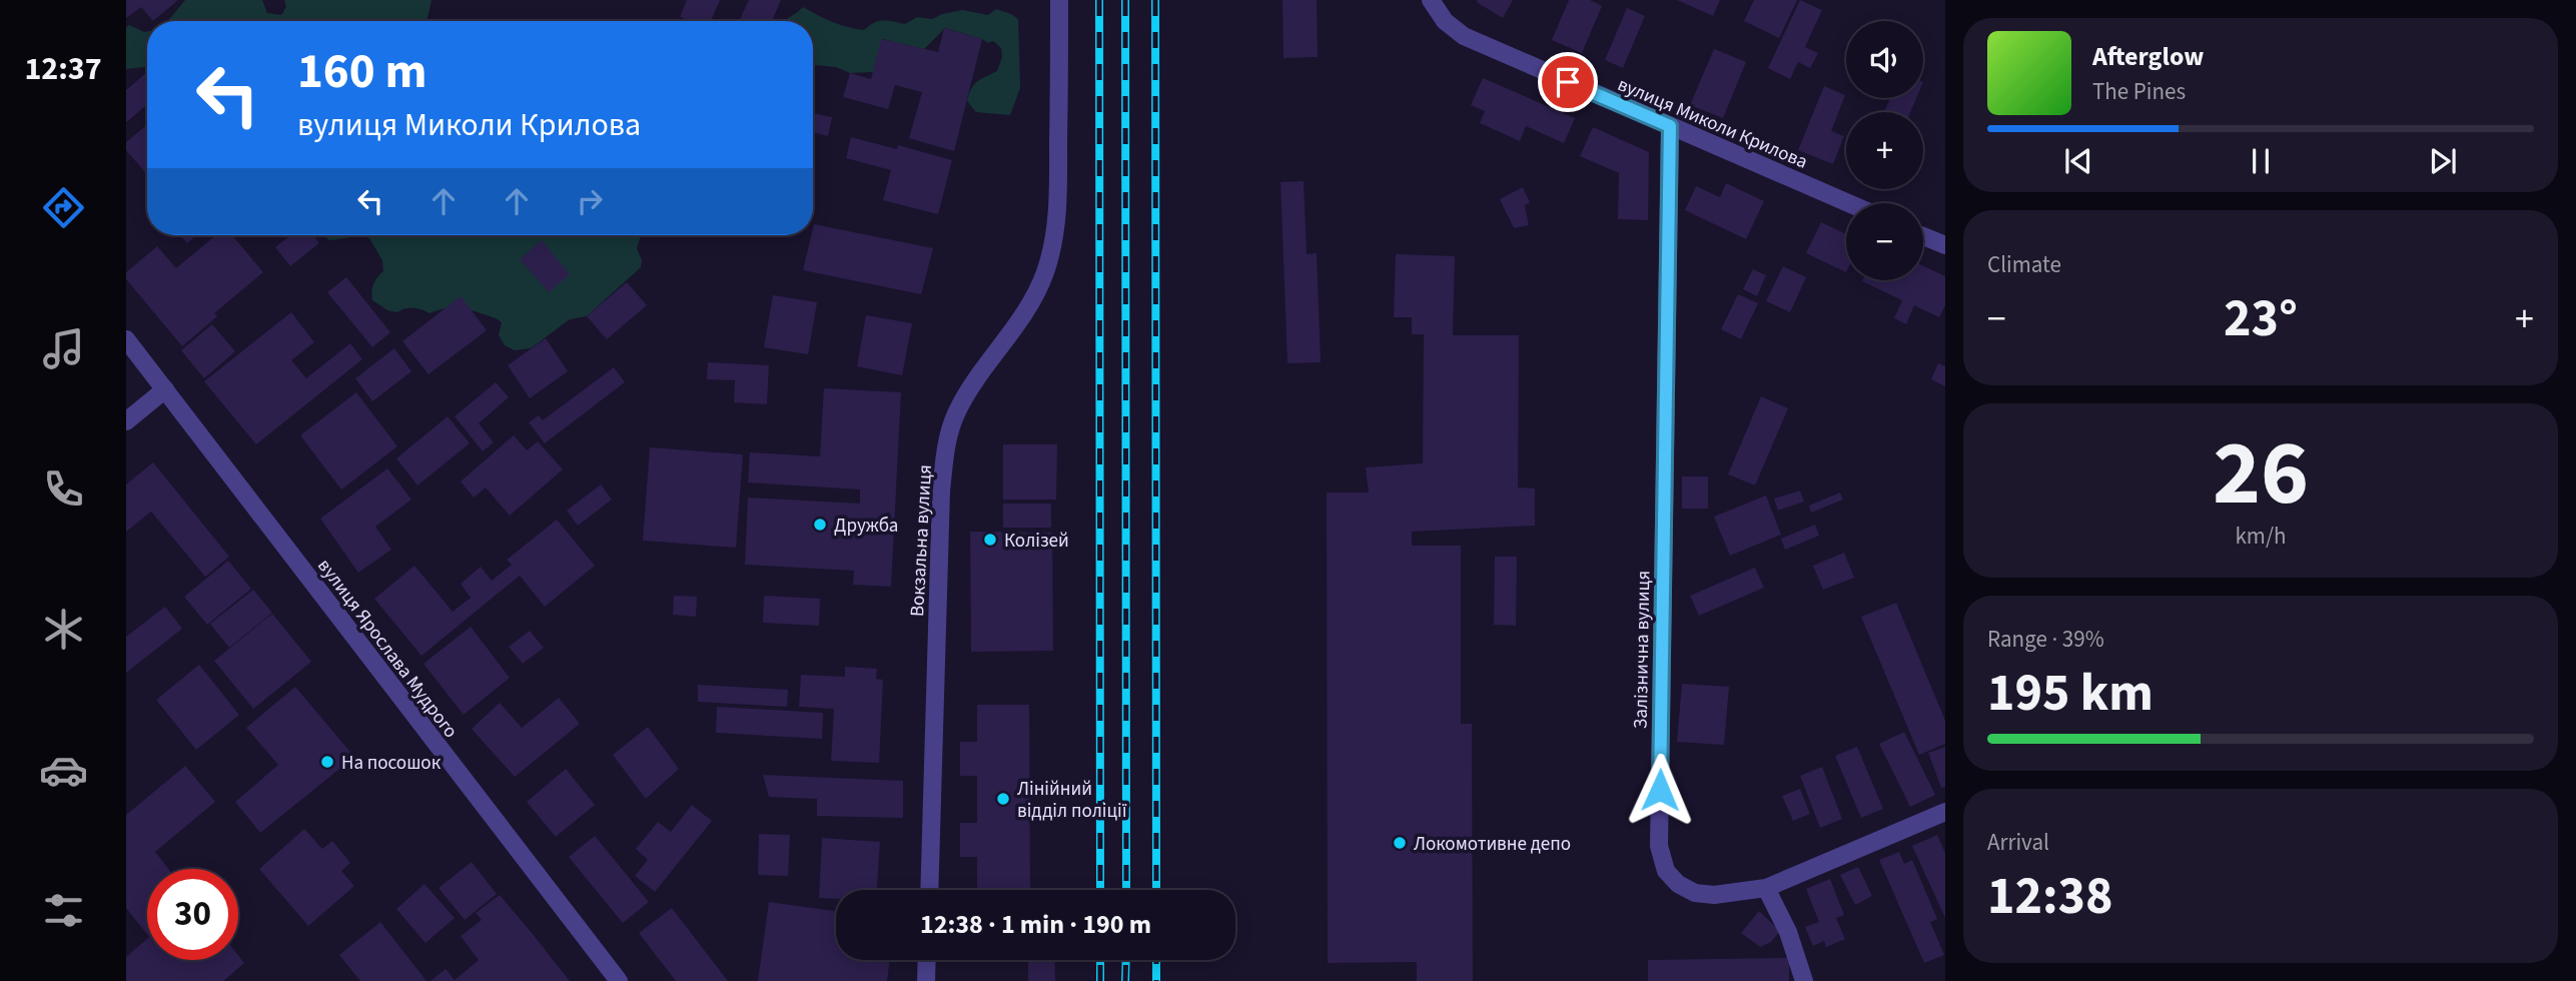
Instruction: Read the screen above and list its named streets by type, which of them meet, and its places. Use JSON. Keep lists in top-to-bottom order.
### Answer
{
  "streets": {
    "street": [
      "вулиця Миколи Крилова",
      "Вокзальна вулиця",
      "вулиця Ярослава Мудрого",
      "Залізнична вулиця"
    ]
  },
  "crossings": [
    ["вулиця Миколи Крилова", "Залізнична вулиця"]
  ],
  "places": [
    "Дружба",
    "Колізей",
    "На посошок",
    "Лінійний відділ поліції",
    "Локомотивне депо"
  ],
  "page": {
    "tabs": "12:37",
    "map_buttons": ["+", "−"],
    "turn": ["160 m", "вулиця Миколи Крилова"],
    "song": ["Afterglow", "The Pines"],
    "tile": [
      "Climate",
      ["26", "km/h"],
      ["Range · 39%", "195 km"],
      ["Arrival", "12:38"]
    ],
    "heat": ["−", "23°", "+"],
    "limit": "30",
    "trip": "12:38 · 1 min · 190 m"
  }
}
